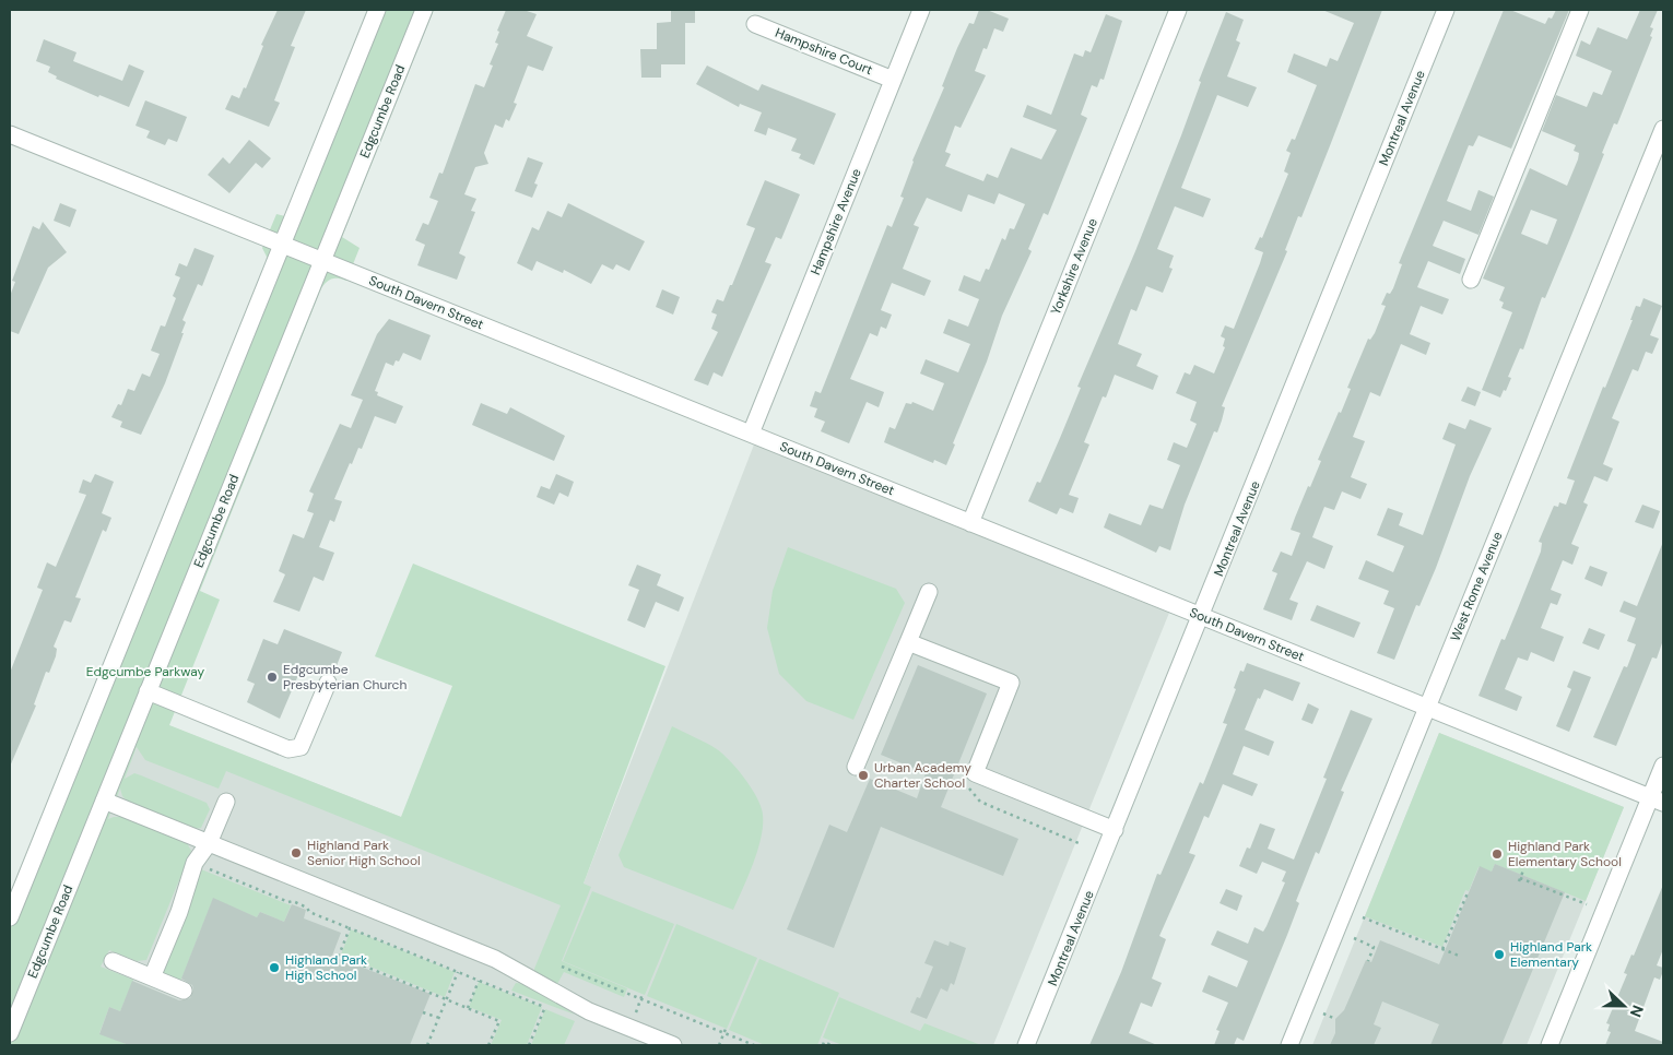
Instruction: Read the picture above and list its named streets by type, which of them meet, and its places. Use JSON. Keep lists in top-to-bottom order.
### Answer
{
  "streets": {
    "street": [
      "Hampshire Court",
      "Edgcumbe Road",
      "Montreal Avenue",
      "Hampshire Avenue",
      "Yorkshire Avenue",
      "South Davern Street",
      "West Rome Avenue"
    ]
  },
  "crossings": [
    ["Hampshire Court", "Hampshire Avenue"],
    ["Edgcumbe Road", "South Davern Street"],
    ["Montreal Avenue", "South Davern Street"],
    ["Hampshire Avenue", "South Davern Street"],
    ["Yorkshire Avenue", "South Davern Street"],
    ["South Davern Street", "West Rome Avenue"]
  ],
  "parks": ["Edgcumbe Parkway"],
  "places": [
    "Edgcumbe Presbyterian Church",
    "Urban Academy Charter School",
    "Highland Park Senior High School",
    "Highland Park Elementary School",
    "Highland Park Elementary",
    "Highland Park High School"
  ],
  "north": "right"
}
